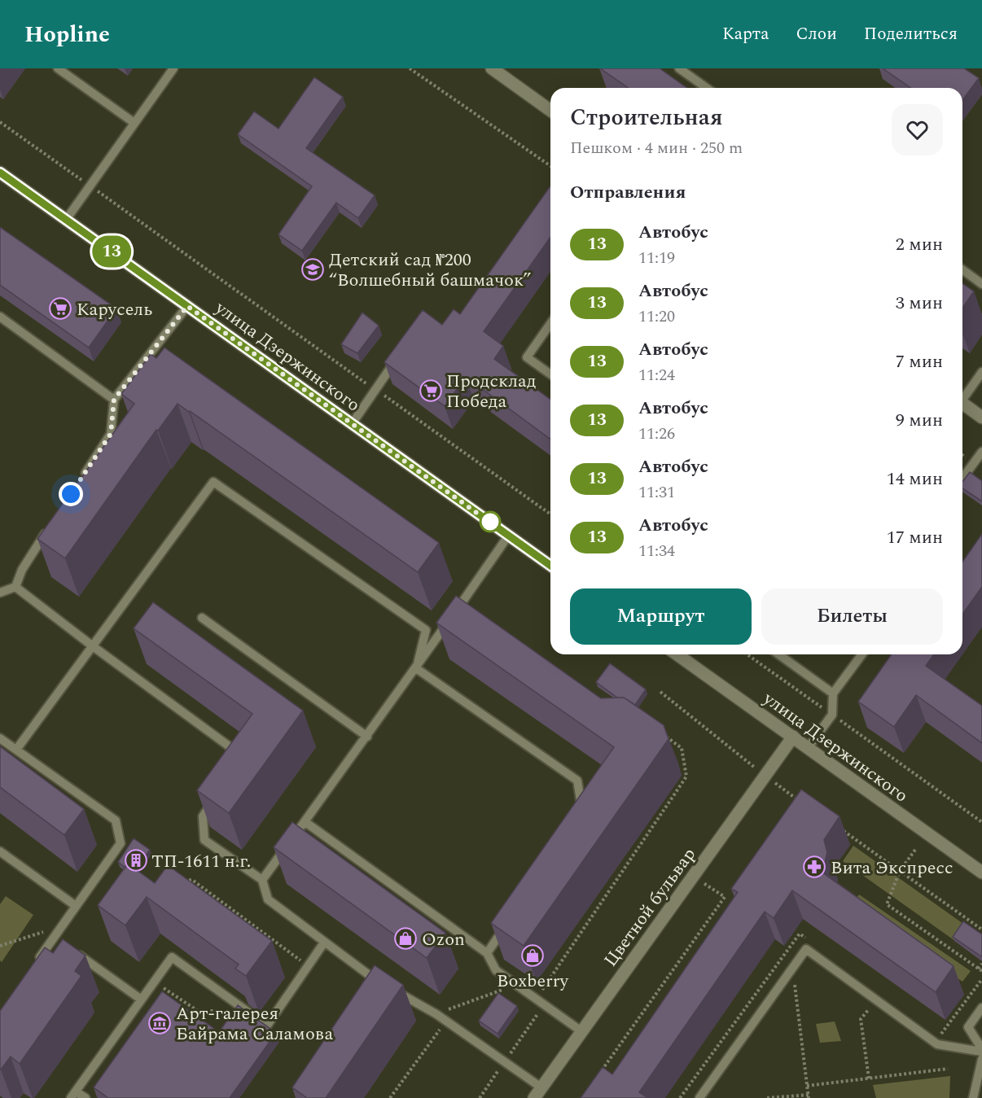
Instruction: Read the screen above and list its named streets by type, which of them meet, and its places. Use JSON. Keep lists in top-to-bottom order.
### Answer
{
  "streets": {
    "main road": ["улица Дзержинского", "Цветной бульвар"]
  },
  "crossings": [
    ["улица Дзержинского", "Цветной бульвар"]
  ],
  "places": {
    "school or university": ["Детский сад №200 “Волшебный башмачок”"],
    "supermarket": ["Карусель", "Продсклад Победа"],
    "building": ["ТП-1611 н.г."],
    "pharmacy": ["Вита Экспресс"],
    "shop": ["Ozon", "Boxberry"],
    "museum": ["Арт-галерея Байрама Саламова"]
  },
  "lines": ["bus line 13"],
  "page": {
    "header": "Hopline",
    "nav": ["Карта", "Слои", "Поделиться"],
    "on_map": "13",
    "heading": [
      ["Строительная", "Пешком · 4 мин · 250 m"],
      "Отправления"
    ],
    "list": [
      {
        "mark": "13",
        "name": "Автобус",
        "note": "11:19",
        "value": "2 мин"
      },
      {
        "mark": "13",
        "name": "Автобус",
        "note": "11:20",
        "value": "3 мин"
      },
      {
        "mark": "13",
        "name": "Автобус",
        "note": "11:24",
        "value": "7 мин"
      },
      {
        "mark": "13",
        "name": "Автобус",
        "note": "11:26",
        "value": "9 мин"
      },
      {
        "mark": "13",
        "name": "Автобус",
        "note": "11:31",
        "value": "14 мин"
      },
      {
        "mark": "13",
        "name": "Автобус",
        "note": "11:34",
        "value": "17 мин"
      }
    ],
    "buttons": ["Маршрут", "Билеты"]
  }
}
